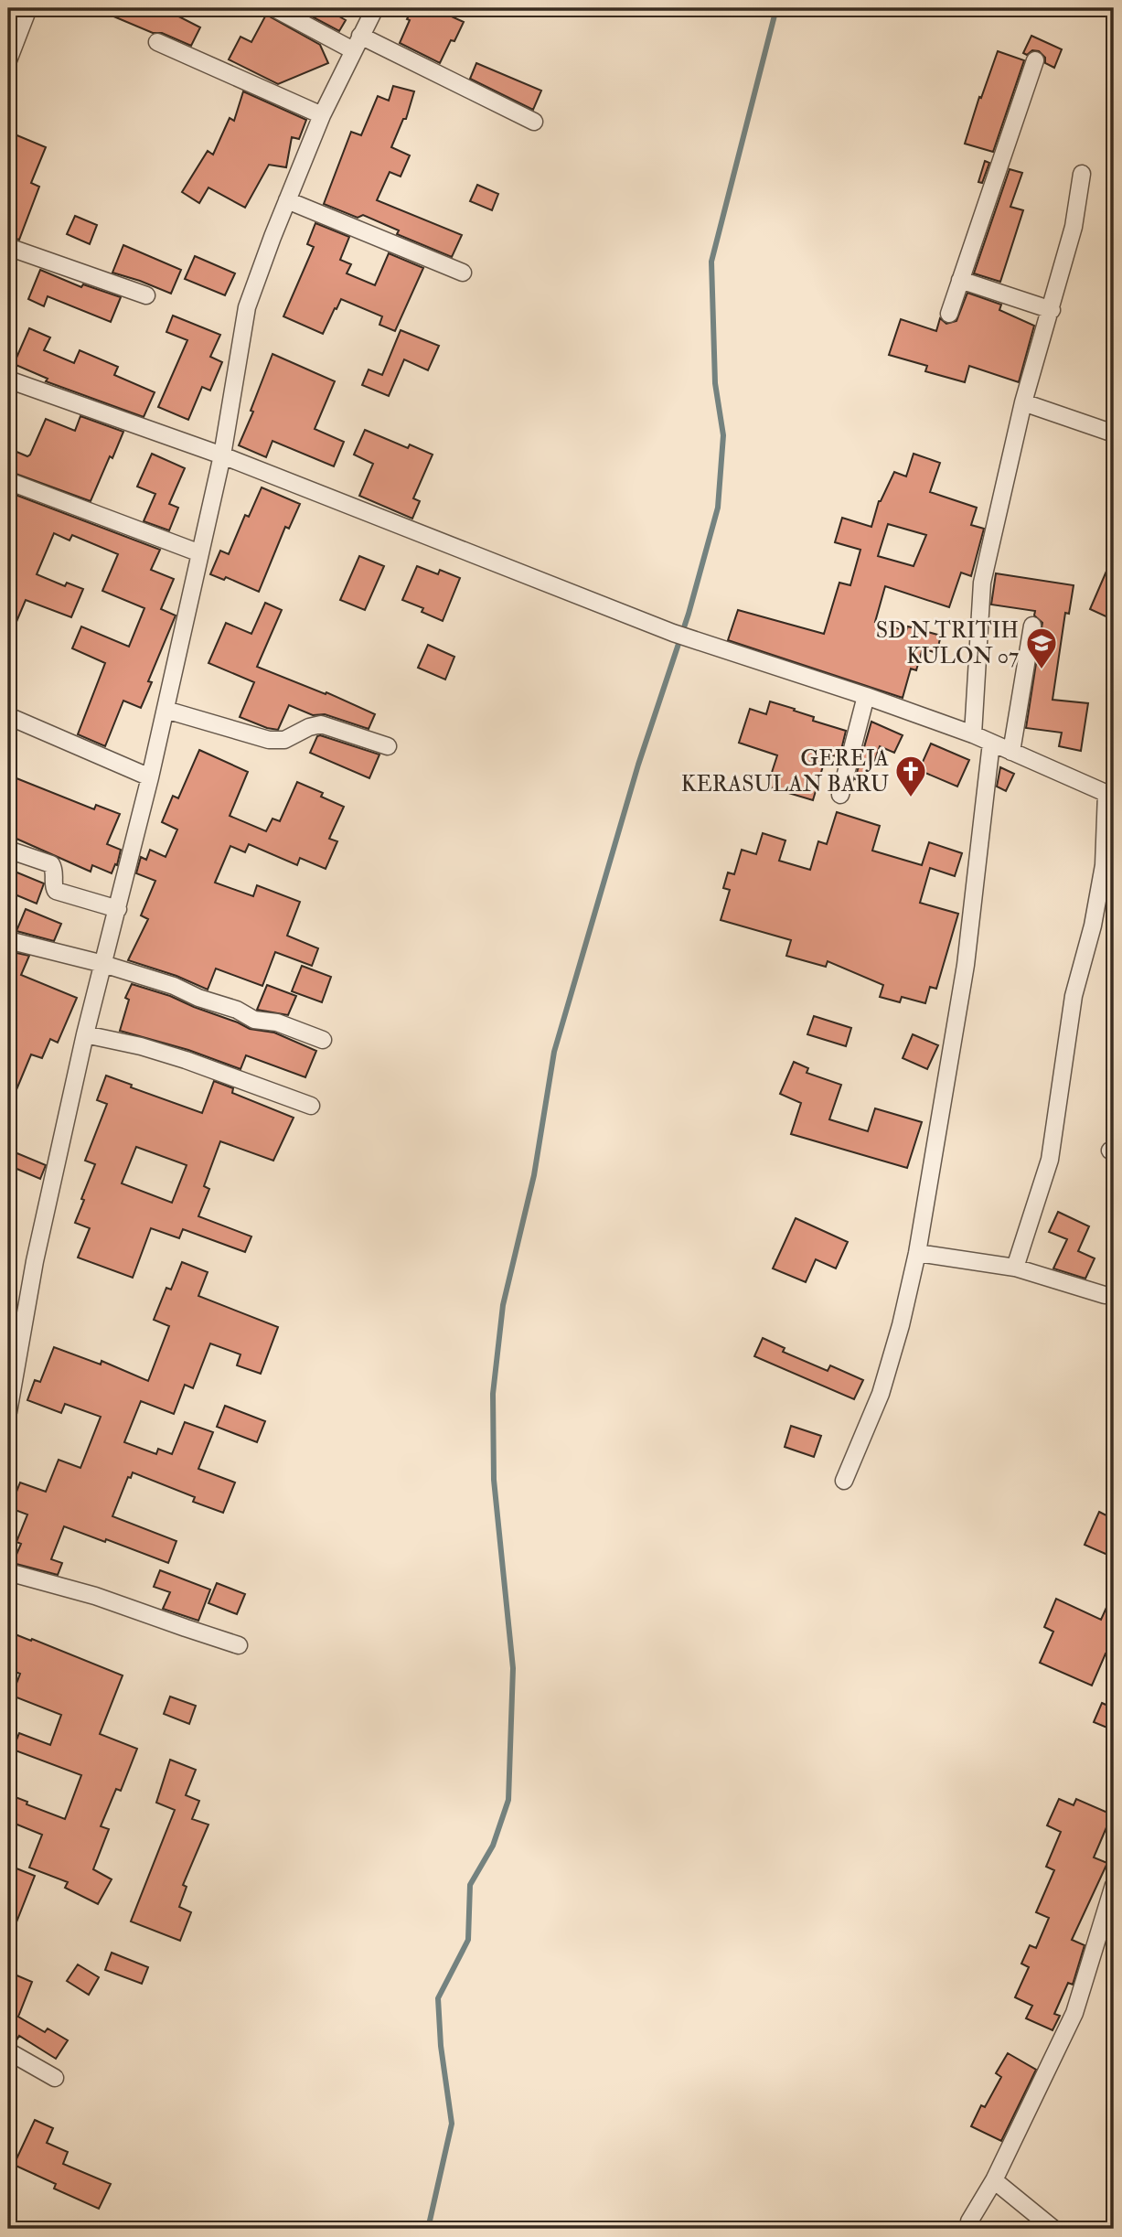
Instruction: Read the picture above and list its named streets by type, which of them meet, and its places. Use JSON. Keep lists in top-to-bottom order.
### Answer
{
  "places": {
    "school or university": ["SD N TRITIH KULON 07"],
    "church": ["GEREJA KERASULAN BARU"]
  }
}
